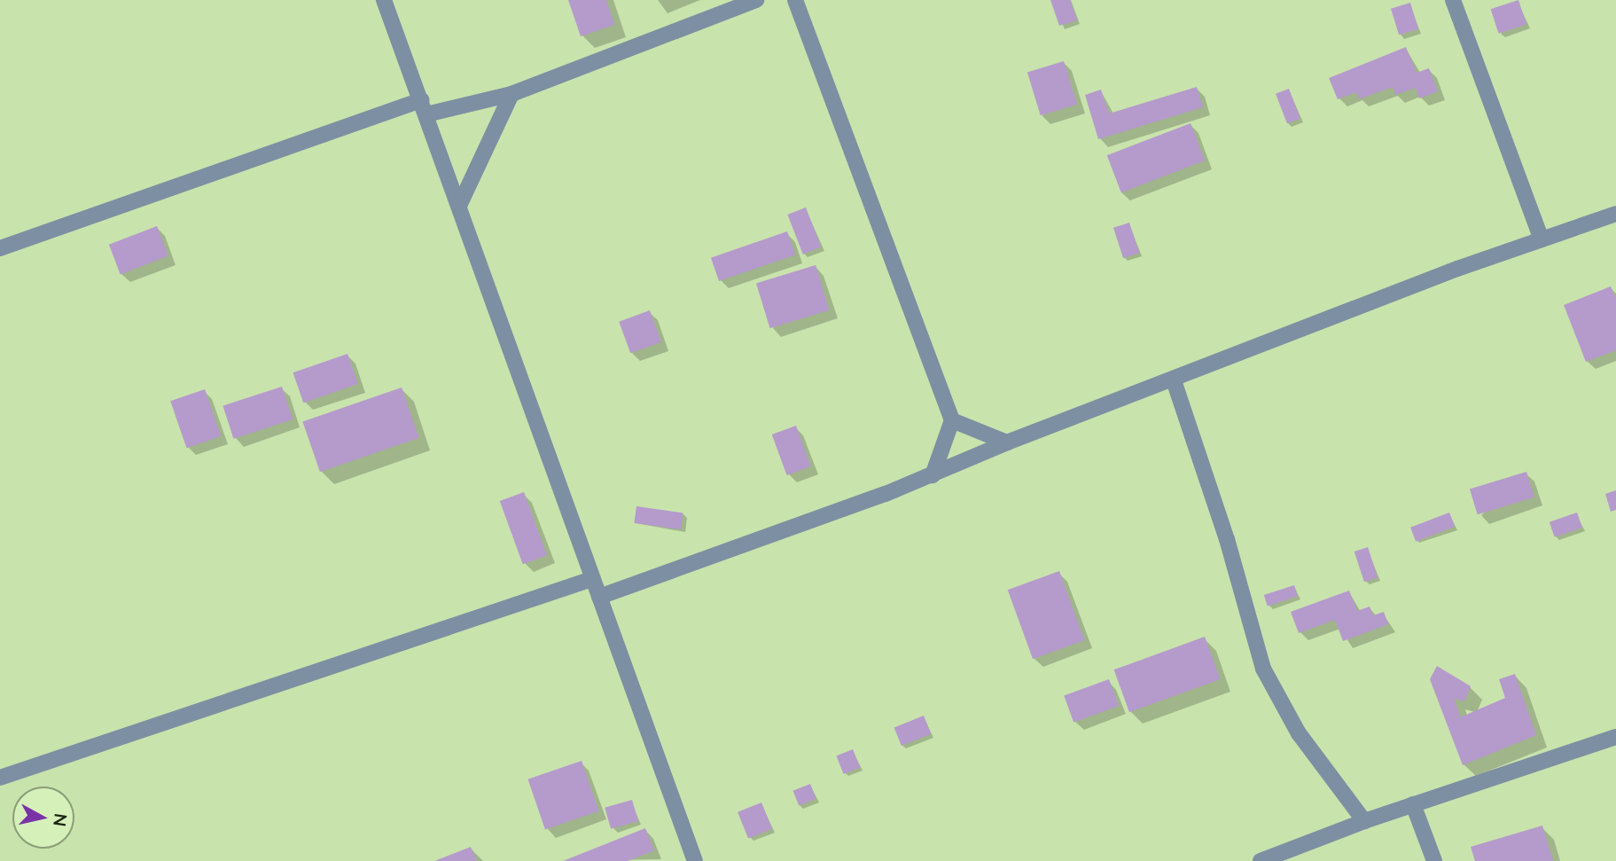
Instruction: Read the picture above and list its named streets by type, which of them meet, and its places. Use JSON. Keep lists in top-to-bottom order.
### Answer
{
  "north": "right"
}
